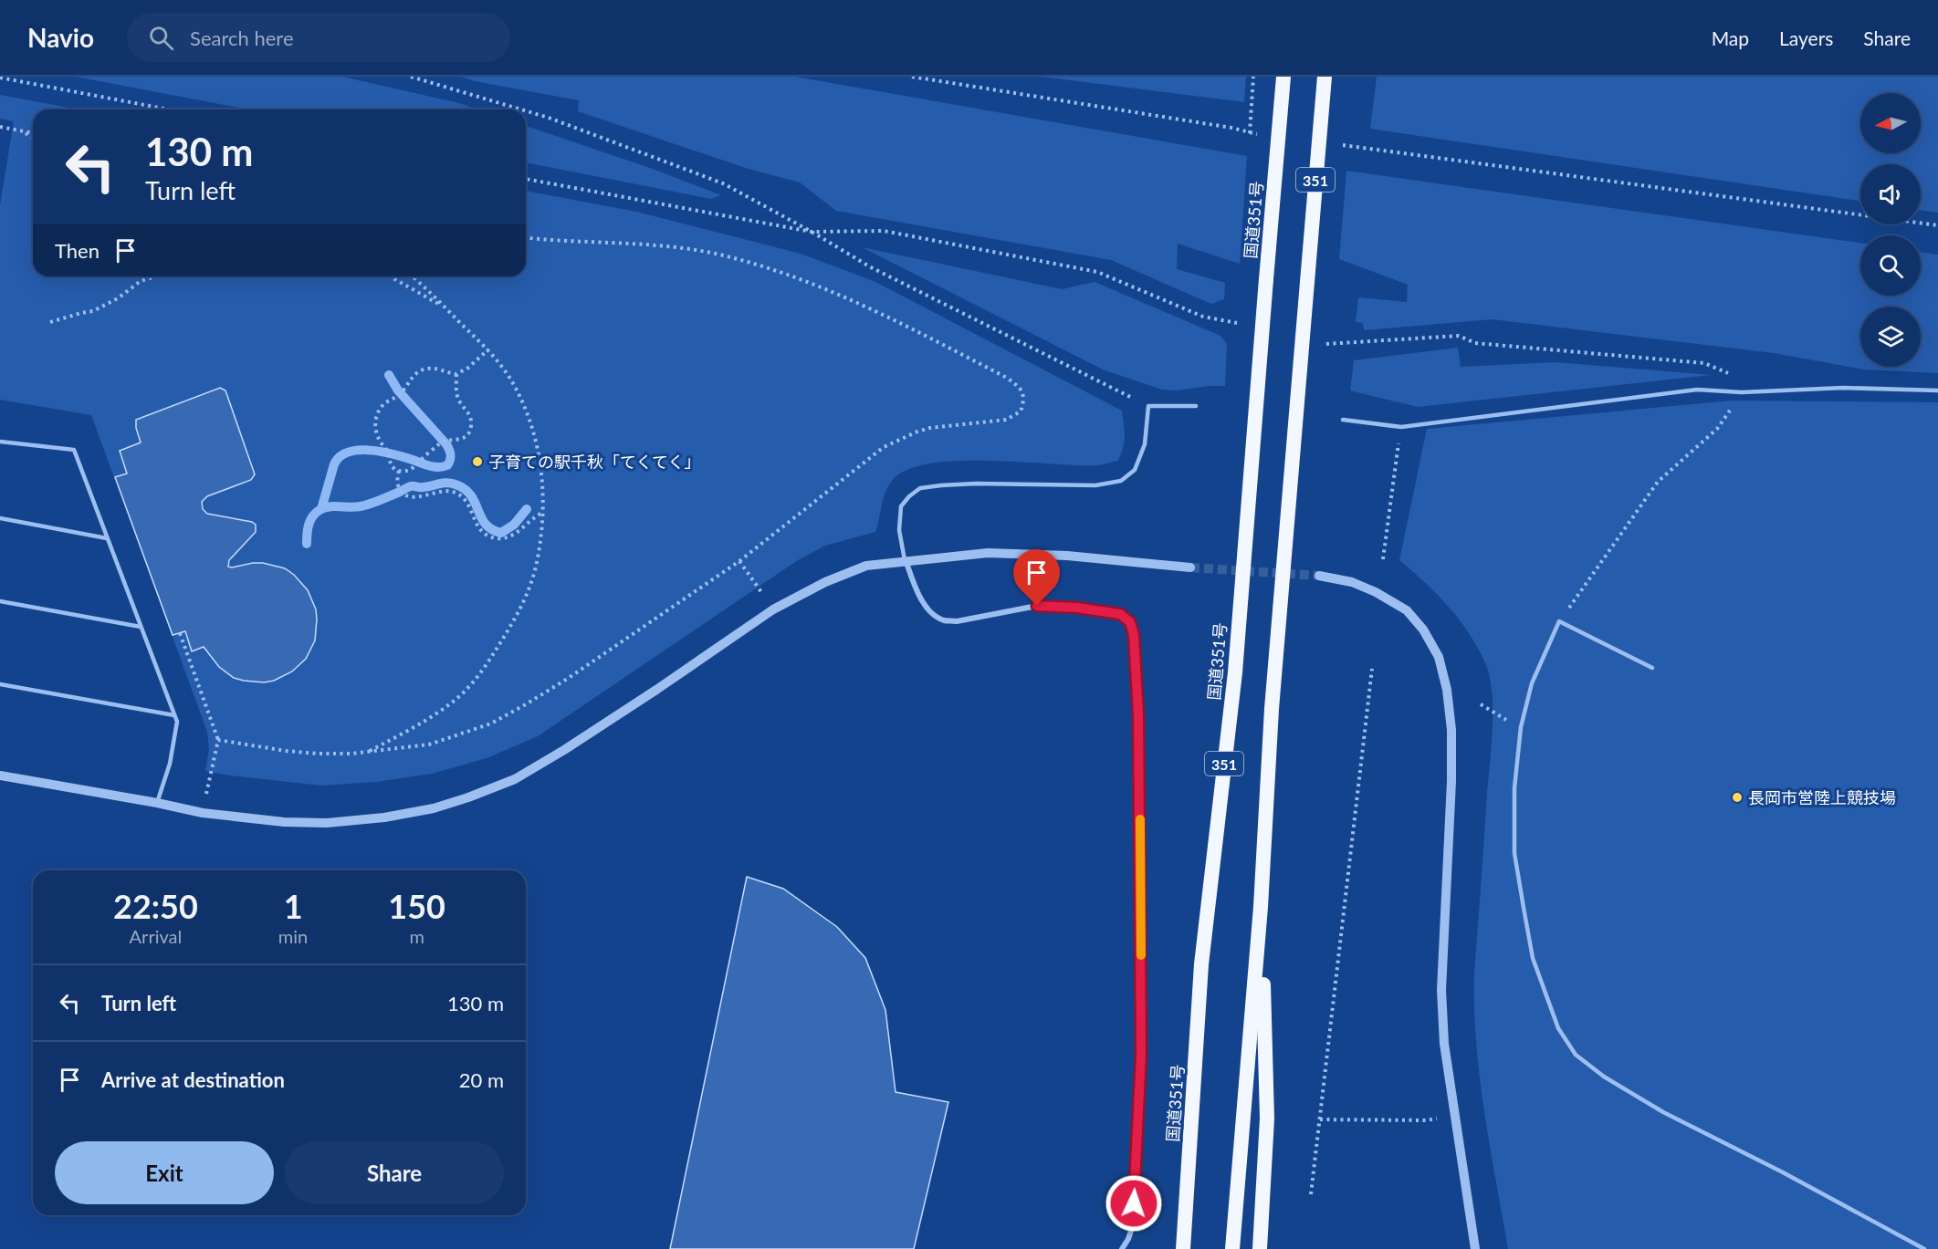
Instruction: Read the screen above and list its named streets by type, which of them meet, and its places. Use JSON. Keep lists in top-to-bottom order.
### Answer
{
  "streets": {
    "highway": ["351", "国道351号"]
  },
  "places": ["子育ての駅千秋「てくてく」", "長岡市営陸上競技場"],
  "north": "left",
  "page": {
    "header": "Navio",
    "search": "Search here",
    "nav": ["Map", "Layers", "Share"],
    "turn": ["130 m", "Turn left"],
    "then": "Then",
    "eta": [
      "22:50",
      "Arrival",
      "1",
      "min",
      "150",
      "m"
    ],
    "list": [
      {
        "name": "Turn left",
        "value": "130 m"
      },
      {
        "name": "Arrive at destination",
        "value": "20 m"
      }
    ],
    "buttons": ["Exit", "Share"]
  }
}
